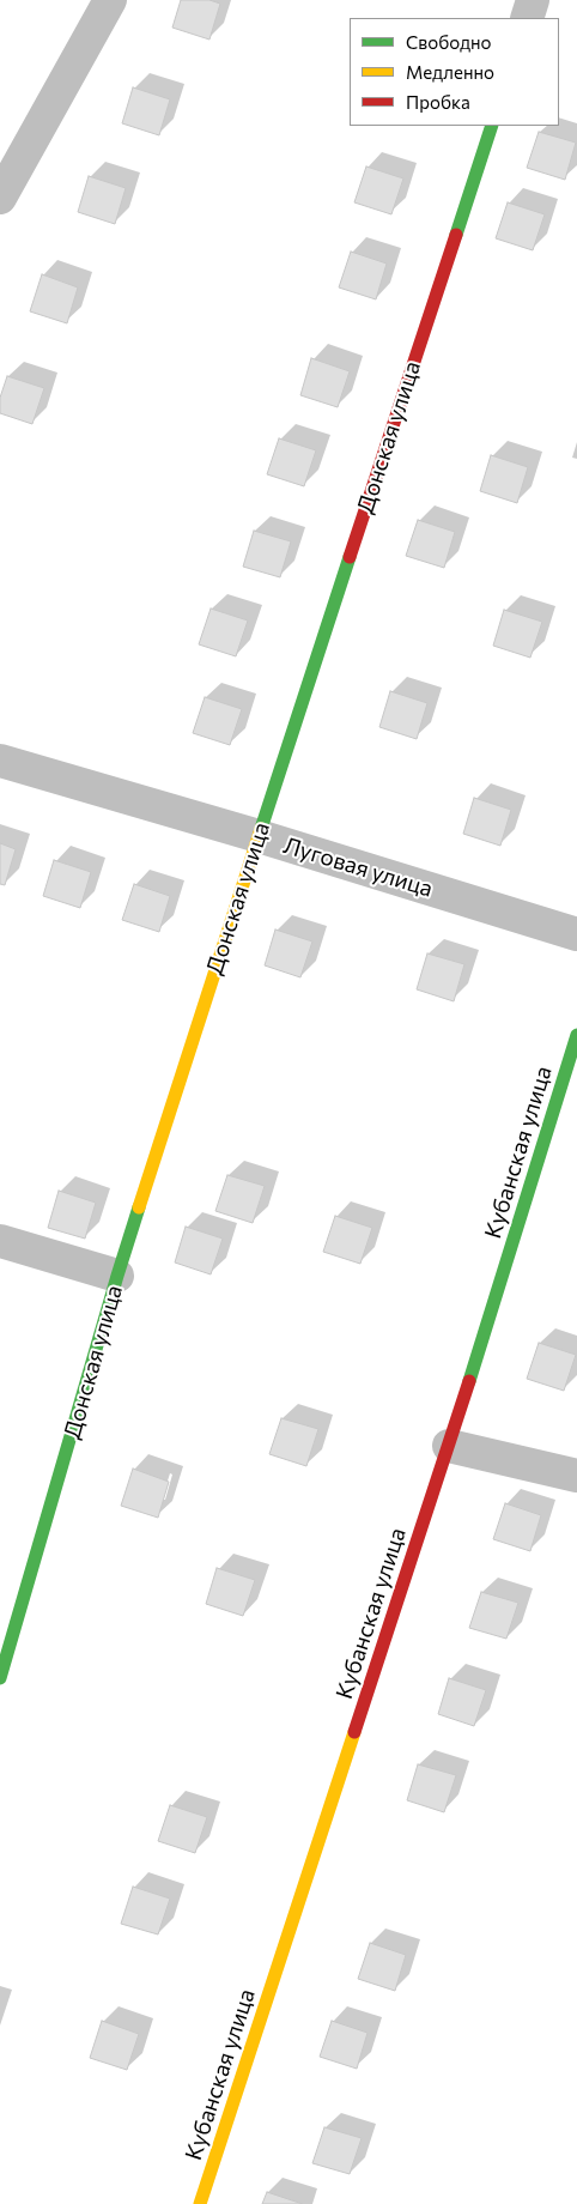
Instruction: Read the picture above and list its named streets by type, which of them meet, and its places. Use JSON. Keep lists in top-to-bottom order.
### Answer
{
  "streets": {
    "street": ["Донская улица", "Луговая улица", "Кубанская улица"]
  },
  "crossings": [
    ["Донская улица", "Луговая улица"]
  ],
  "legend": ["Свободно", "Медленно", "Пробка"]
}
